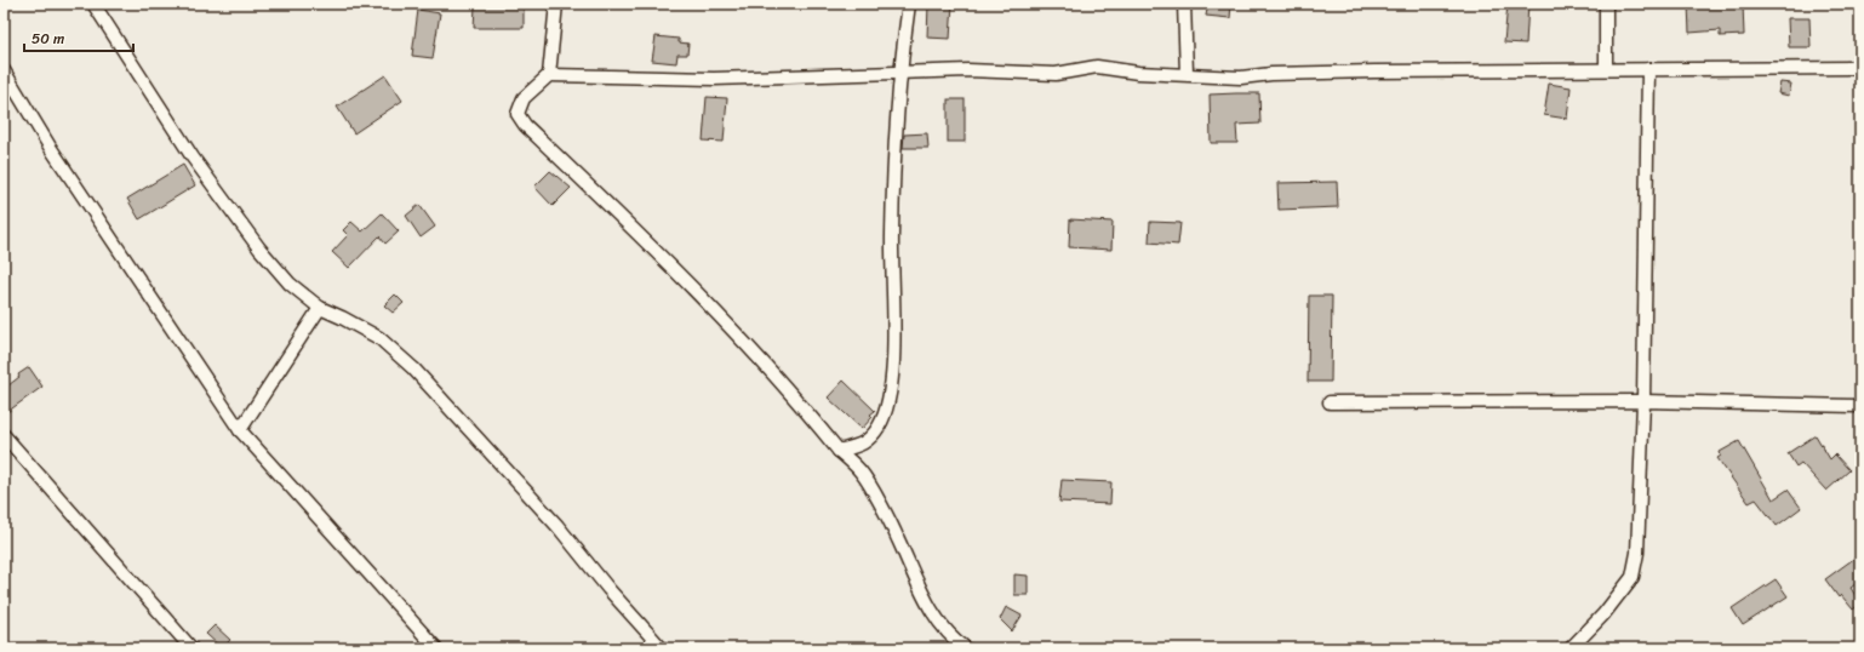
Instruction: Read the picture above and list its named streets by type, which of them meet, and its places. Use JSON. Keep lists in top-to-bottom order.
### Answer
{
  "scale_bar": "50 m"
}
